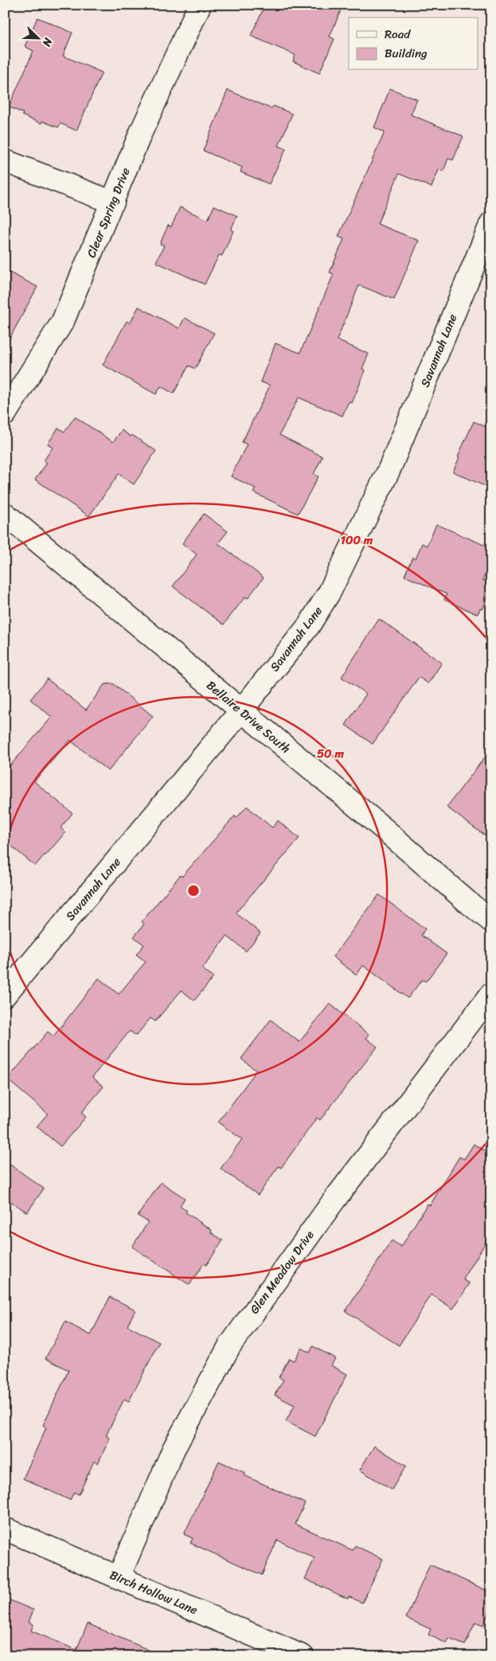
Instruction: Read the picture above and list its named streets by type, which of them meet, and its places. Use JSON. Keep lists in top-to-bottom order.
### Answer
{
  "streets": {
    "street": [
      "Clear Spring Drive",
      "Savannah Lane",
      "Bellaire Drive South",
      "Glen Meadow Drive",
      "Birch Hollow Lane"
    ]
  },
  "crossings": [
    ["Savannah Lane", "Bellaire Drive South"],
    ["Glen Meadow Drive", "Birch Hollow Lane"]
  ],
  "legend": ["Road", "Building"],
  "north": "bottom right",
  "rings": ["100 m", "50 m"]
}
